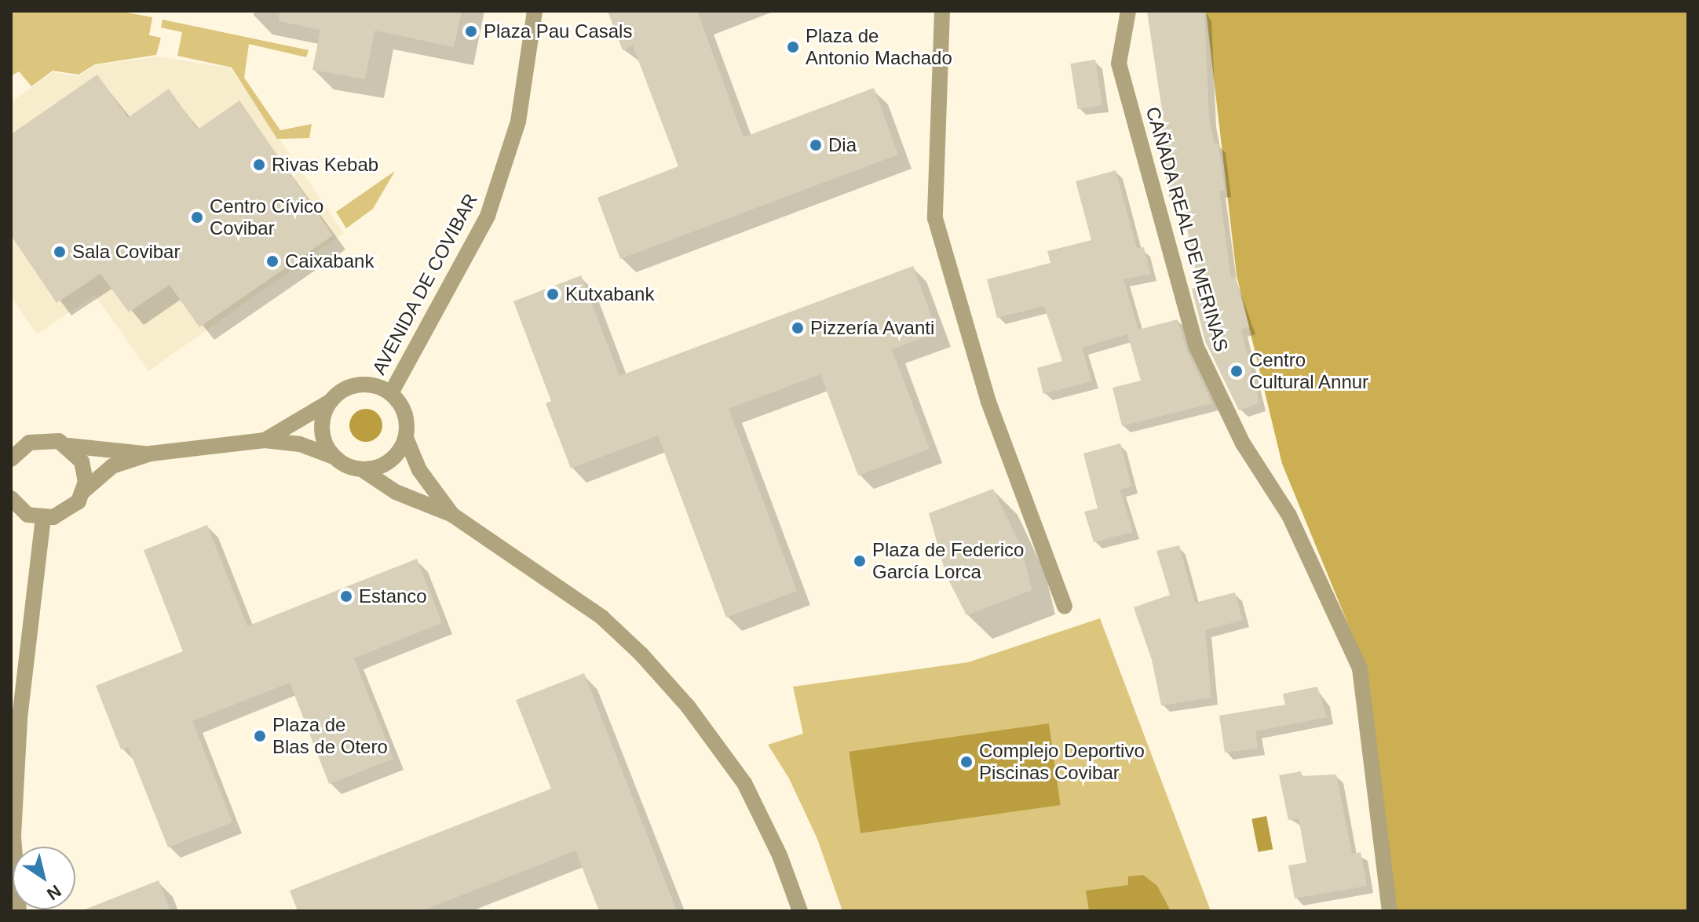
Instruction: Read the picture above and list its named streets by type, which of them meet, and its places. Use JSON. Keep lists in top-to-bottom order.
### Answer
{
  "streets": {
    "street": ["CAÑADA REAL DE MERINAS", "AVENIDA DE COVIBAR"]
  },
  "places": [
    "Plaza Pau Casals",
    "Plaza de Antonio Machado",
    "Dia",
    "Rivas Kebab",
    "Centro Cívico Covibar",
    "Sala Covibar",
    "Caixabank",
    "Kutxabank",
    "Pizzería Avanti",
    "Centro Cultural Annur",
    "Plaza de Federico García Lorca",
    "Estanco",
    "Plaza de Blas de Otero",
    "Complejo Deportivo Piscinas Covibar"
  ],
  "north": "bottom right"
}
